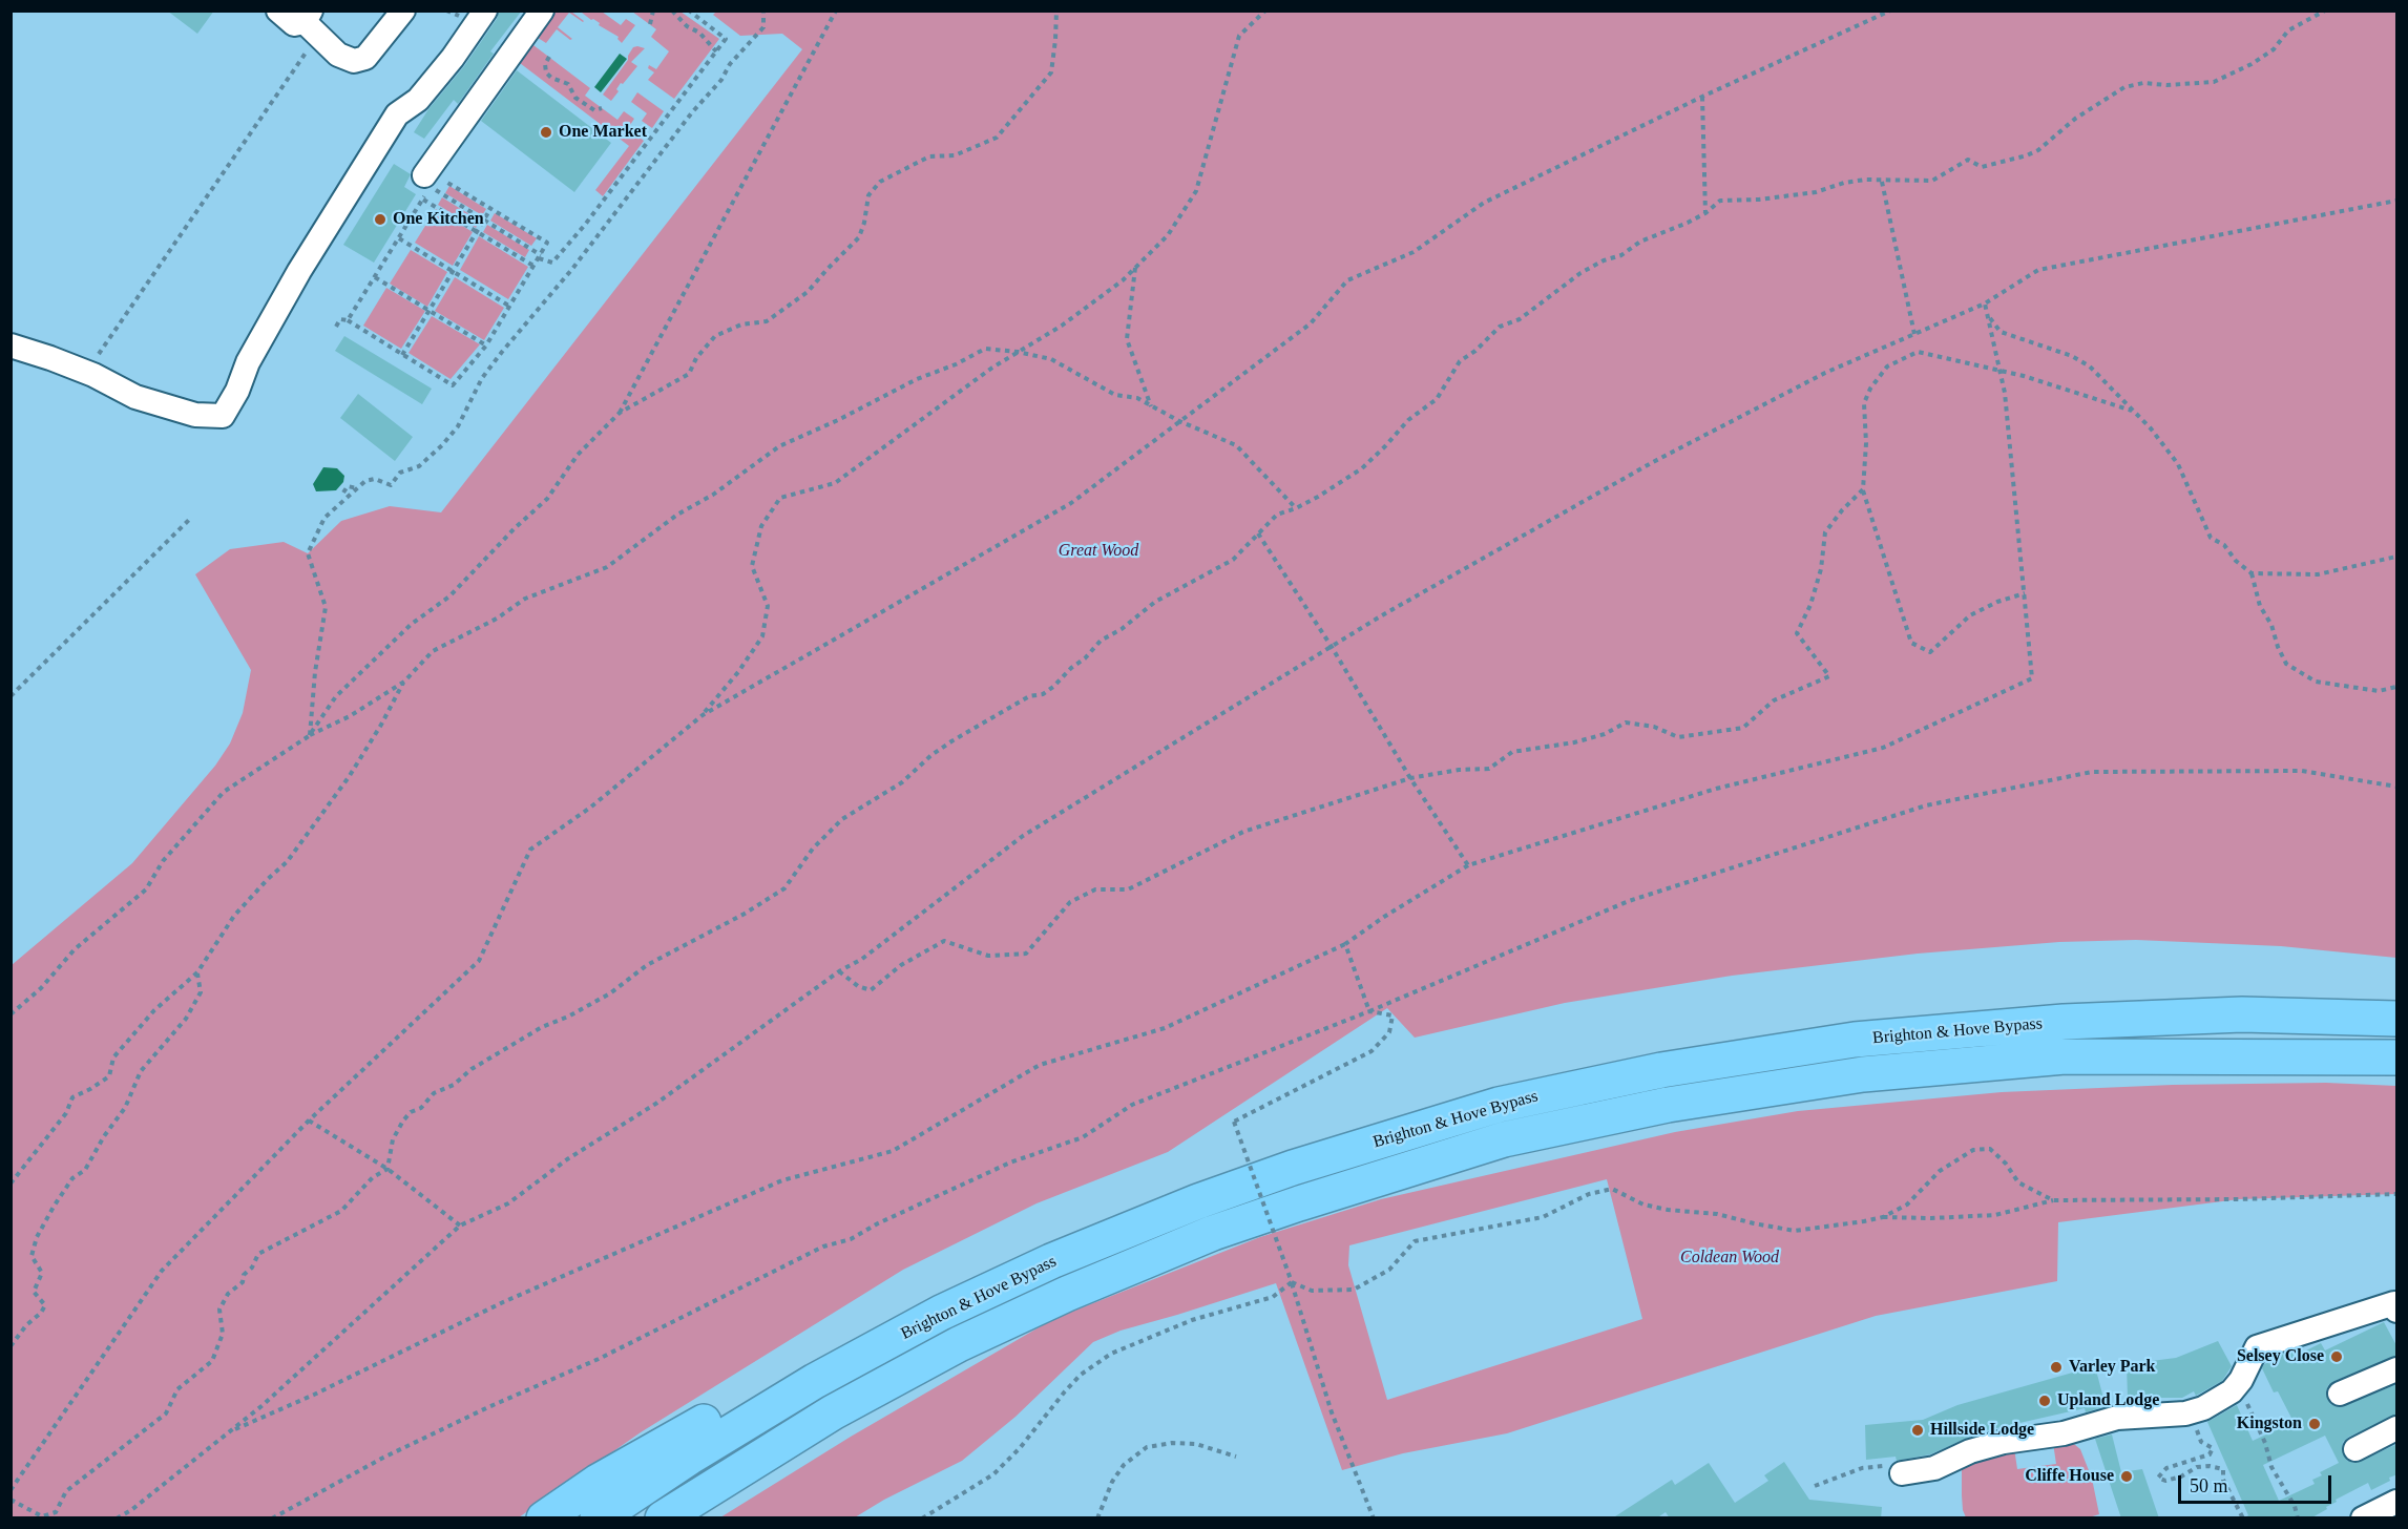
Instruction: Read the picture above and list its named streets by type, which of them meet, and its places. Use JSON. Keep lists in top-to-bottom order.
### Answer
{
  "streets": {
    "highway": ["Brighton & Hove Bypass"]
  },
  "parks": ["Great Wood", "Coldean Wood"],
  "places": [
    "One Market",
    "One Kitchen",
    "Selsey Close",
    "Varley Park",
    "Upland Lodge",
    "Kingston",
    "Hillside Lodge",
    "Cliffe House"
  ],
  "scale_bar": "50 m"
}
